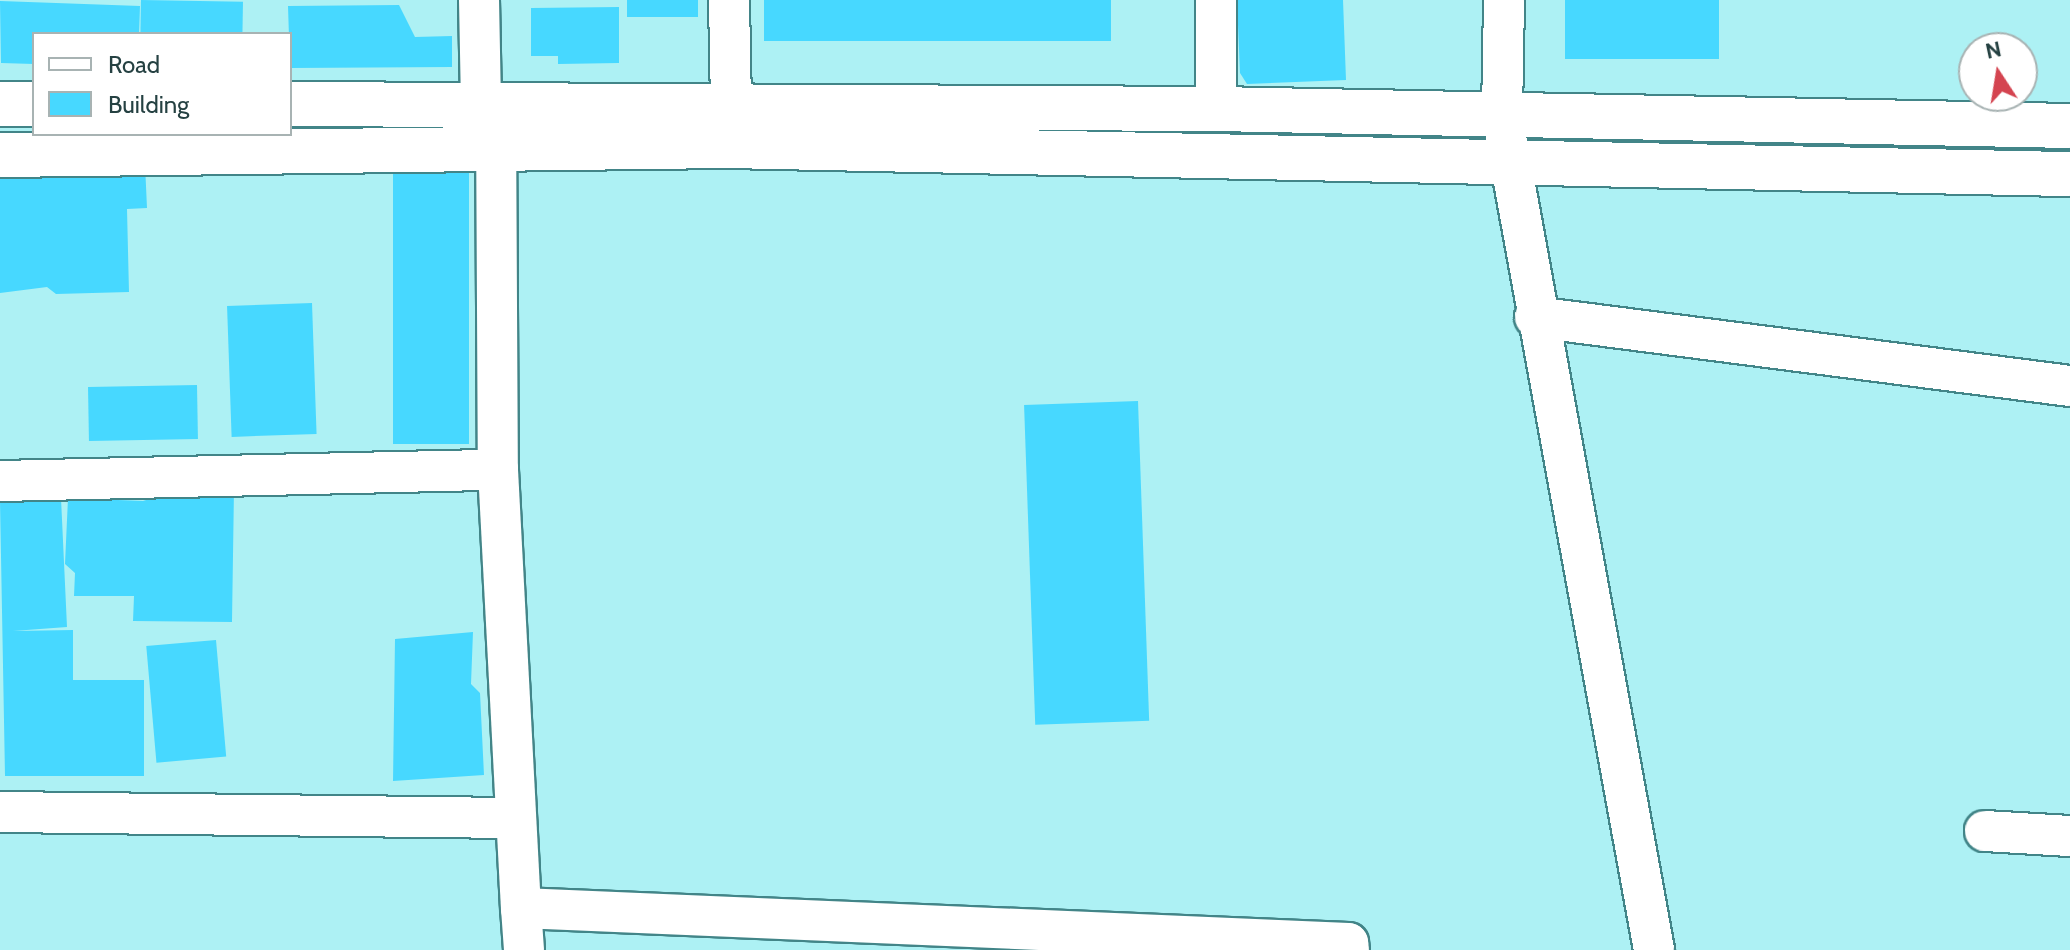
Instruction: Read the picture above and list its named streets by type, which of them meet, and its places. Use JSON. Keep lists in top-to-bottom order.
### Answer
{
  "legend": ["Road", "Building"],
  "north": "top"
}
